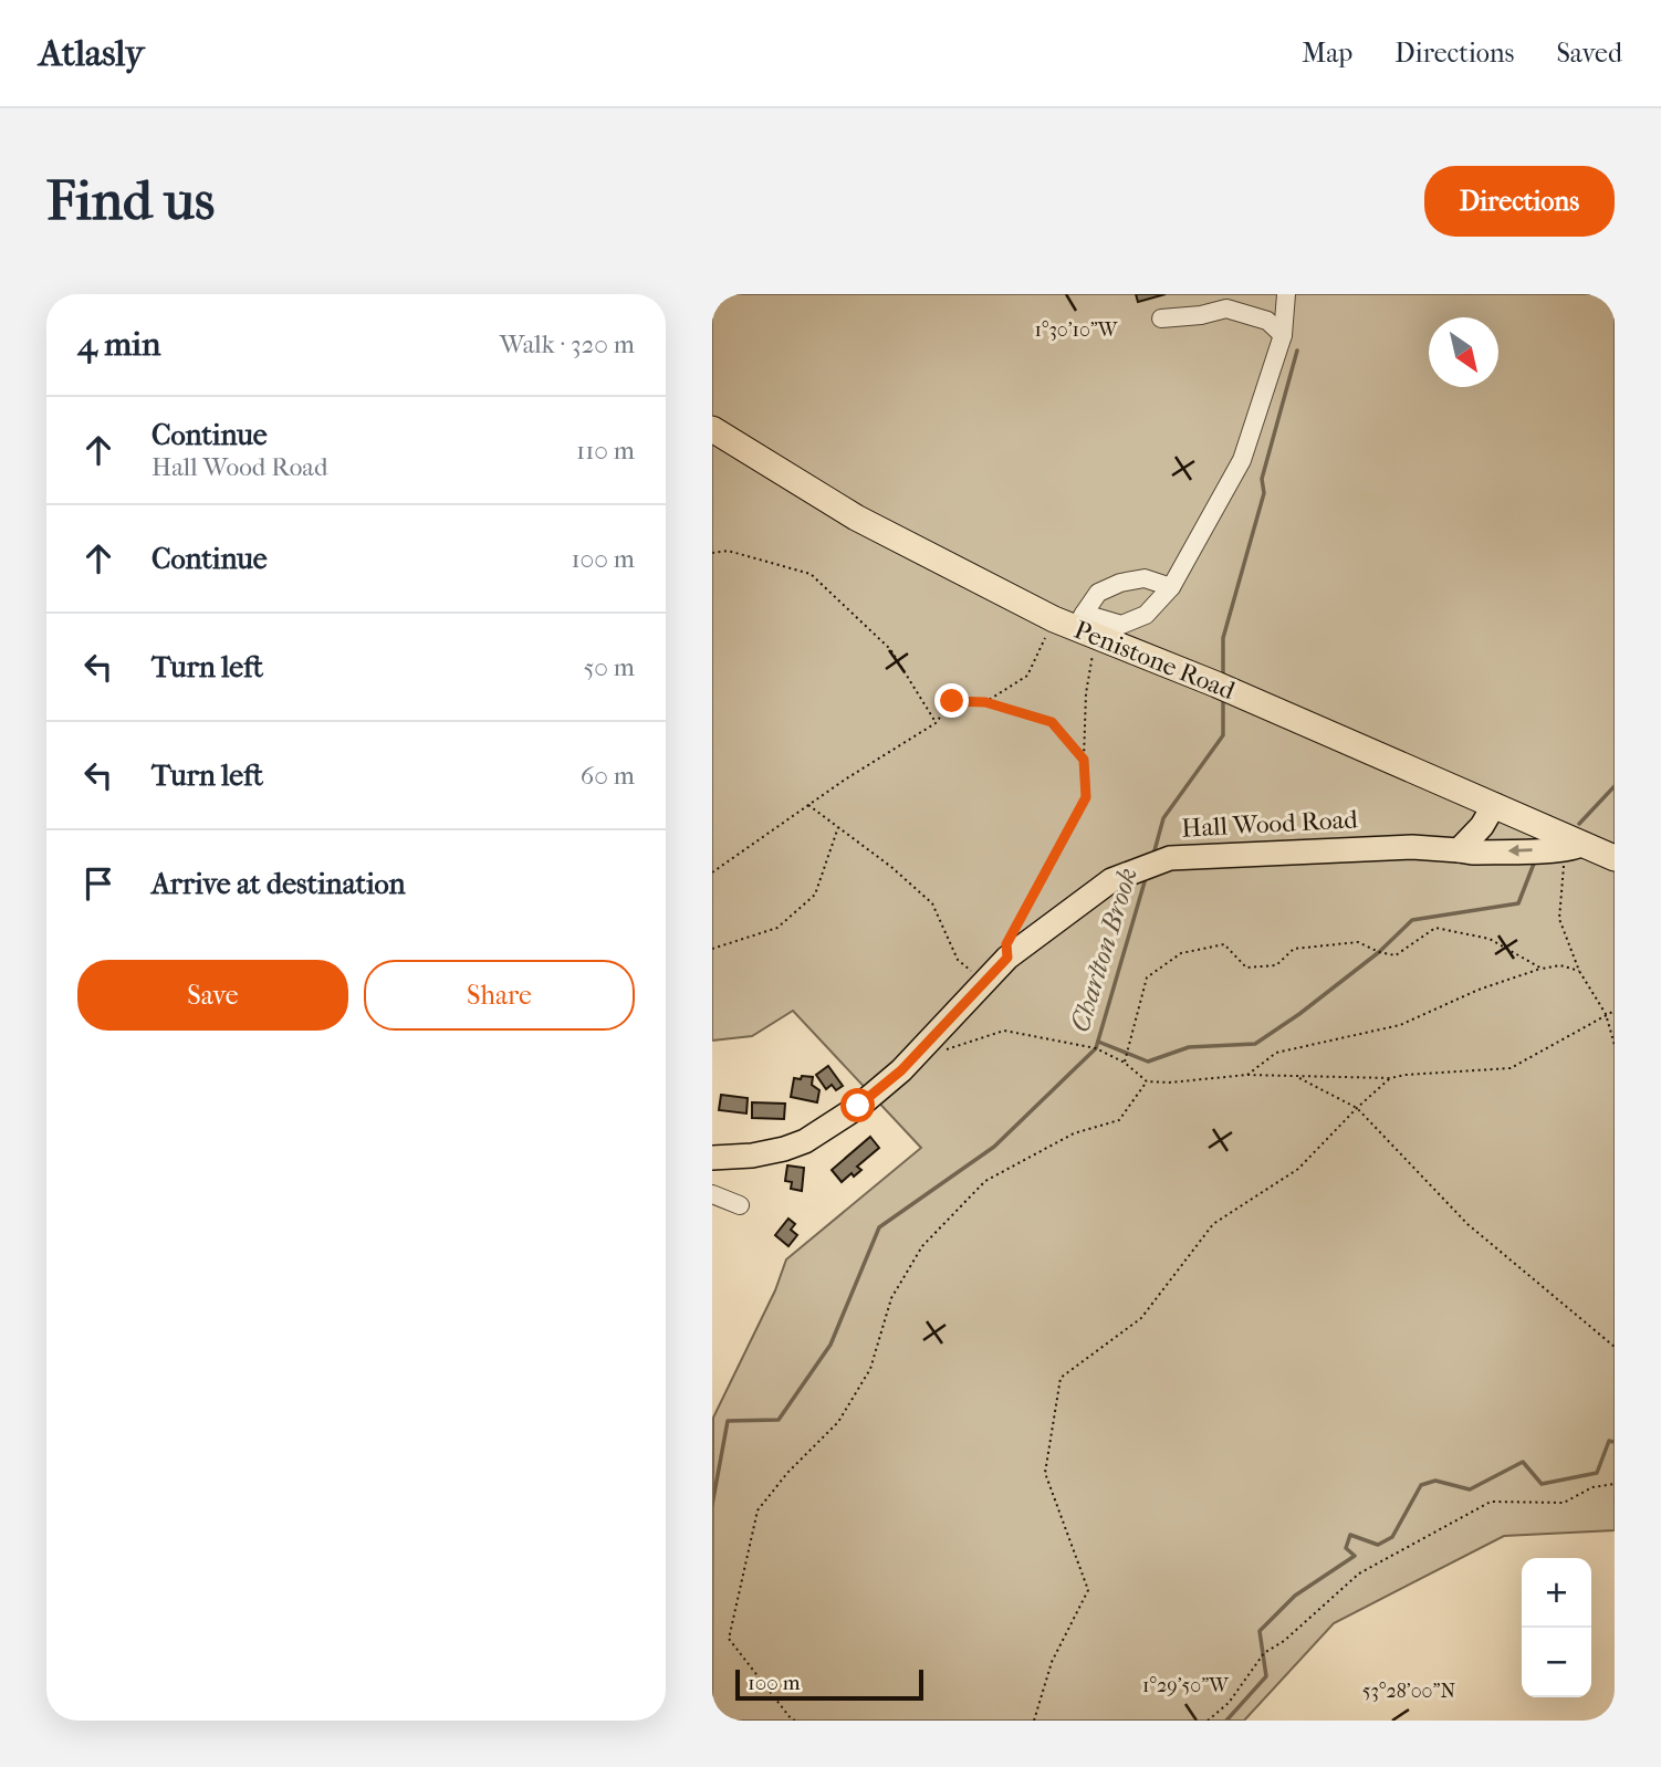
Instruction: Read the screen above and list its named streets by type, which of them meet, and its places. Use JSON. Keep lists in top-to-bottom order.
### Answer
{
  "streets": {
    "highway": ["Penistone Road"],
    "main road": ["Hall Wood Road"]
  },
  "crossings": [
    ["Penistone Road", "Hall Wood Road"]
  ],
  "water": ["Charlton Brook"],
  "scale_bar": "100 m",
  "north": "bottom right",
  "page": {
    "header": "Atlasly",
    "nav": ["Map", "Directions", "Saved"],
    "buttons": [
      "Directions",
      ["Save", "Share"]
    ],
    "title": "Find us",
    "heading": ["4 min", "Walk · 320 m"],
    "list": [
      ["Continue", "Hall Wood Road", "110 m"],
      ["Continue", "100 m"],
      ["Turn left", "50 m"],
      ["Turn left", "60 m"],
      "Arrive at destination"
    ],
    "map_buttons": ["+", "−"],
    "scale": "100 m"
  },
  "coordinates": ["1°30'10\"W", "1°29'50\"W", "53°28'00\"N"]
}
